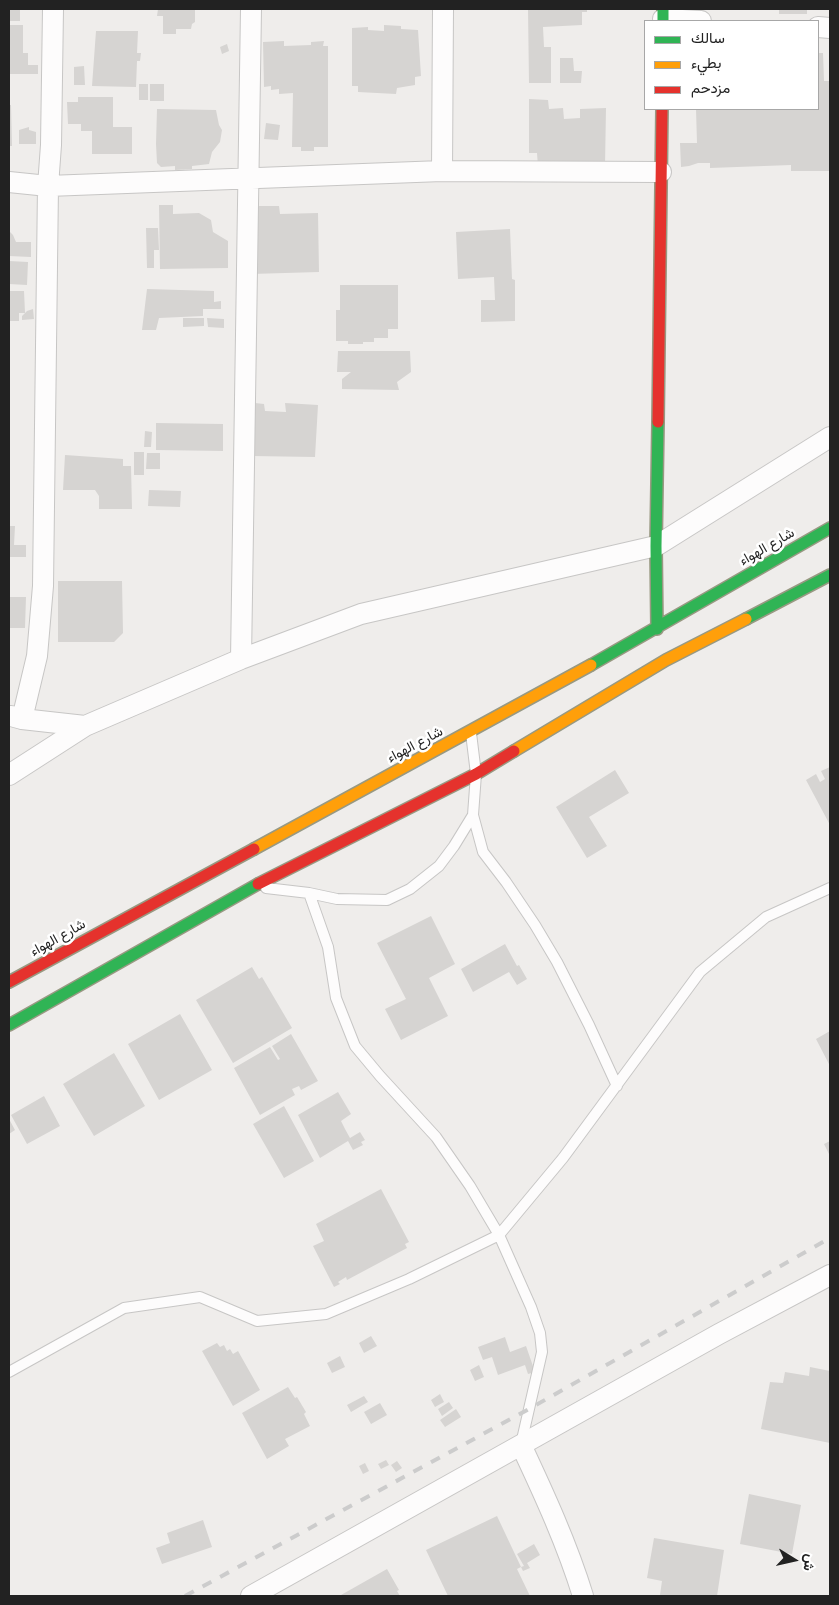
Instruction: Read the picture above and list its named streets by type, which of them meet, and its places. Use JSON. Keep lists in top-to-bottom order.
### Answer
{
  "streets": {
    "main road": ["شارع الهواء"]
  },
  "legend": ["سالك", "بطيء", "مزدحم"],
  "north": "right"
}
